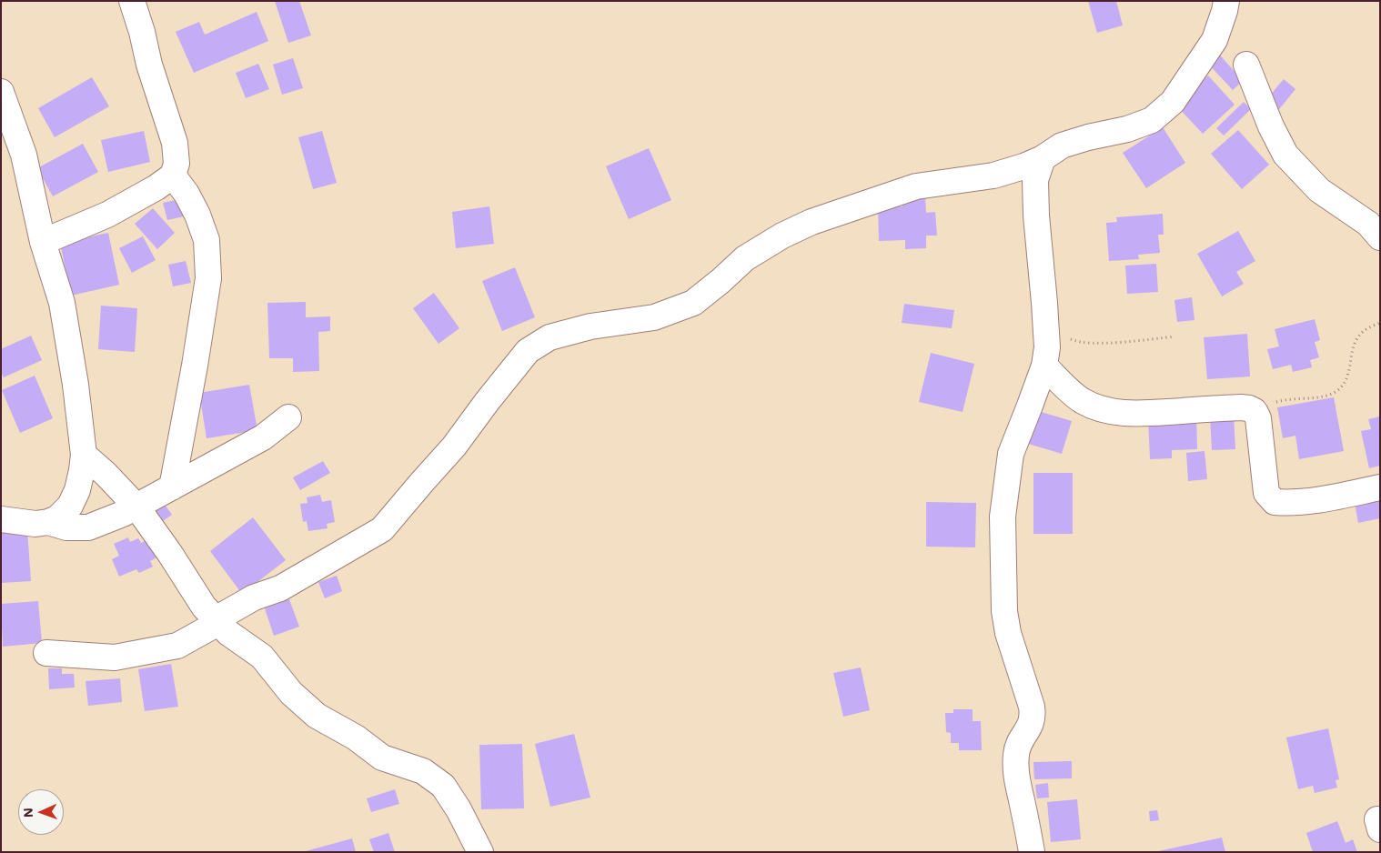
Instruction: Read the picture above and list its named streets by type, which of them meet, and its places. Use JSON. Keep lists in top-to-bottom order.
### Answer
{
  "north": "left"
}
